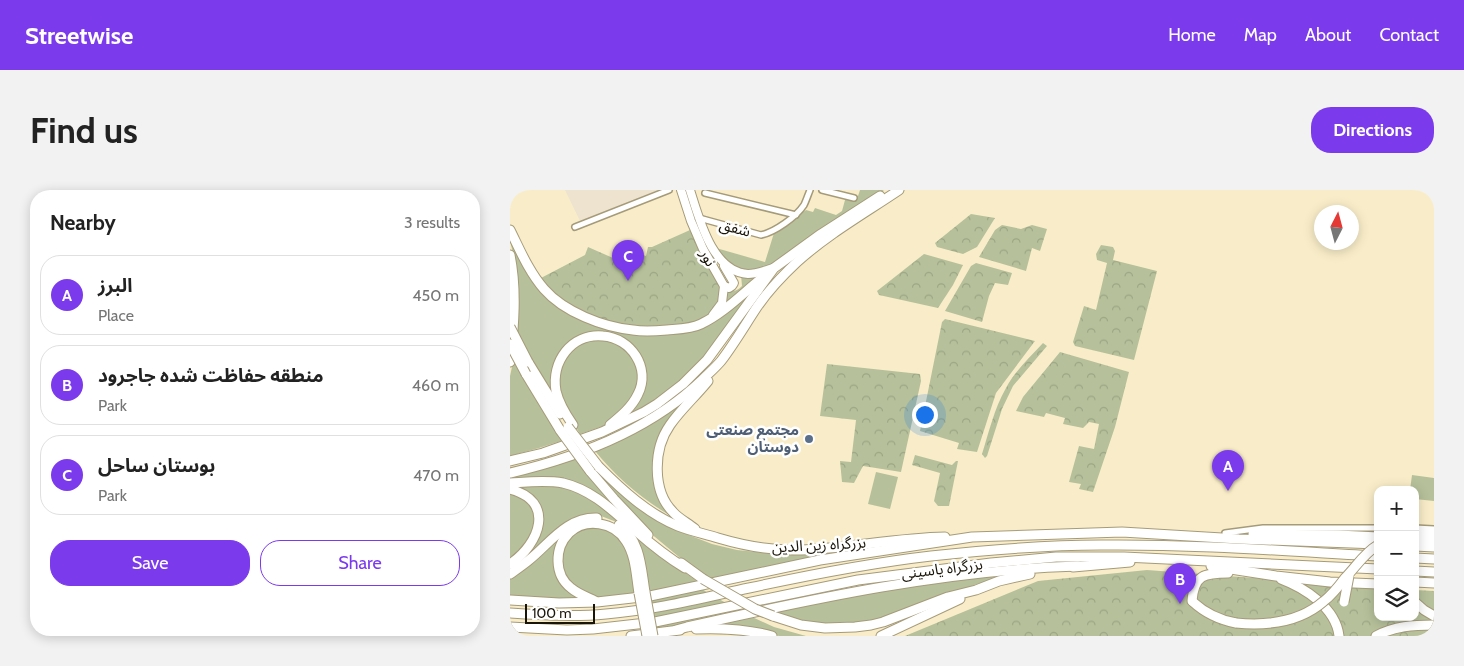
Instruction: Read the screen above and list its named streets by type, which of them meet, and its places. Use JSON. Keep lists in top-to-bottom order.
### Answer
{
  "streets": {
    "highway": ["بزرگراه زین الدین", "بزرگراه یاسینی"],
    "main road": ["نور"],
    "street": ["شفق"]
  },
  "crossings": [
    ["شفق", "نور"]
  ],
  "places": ["مجتمع صنعتی دوستان"],
  "scale_bar": "100 m",
  "north": "top",
  "page": {
    "header": "Streetwise",
    "nav": [
      "Home",
      "Map",
      "About",
      "Contact"
    ],
    "buttons": [
      "Directions",
      ["Save", "Share"]
    ],
    "title": "Find us",
    "heading": ["Nearby", "3 results"],
    "pins": ["C", "A", "B"],
    "list": [
      {
        "mark": "A",
        "name": "البرز",
        "note": "Place",
        "value": "450 m"
      },
      {
        "mark": "B",
        "name": "منطقه حفاظت شده جاجرود",
        "note": "Park",
        "value": "460 m"
      },
      {
        "mark": "C",
        "name": "بوستان ساحل",
        "note": "Park",
        "value": "470 m"
      }
    ],
    "map_buttons": ["+", "−"],
    "scale": "100 m"
  }
}
